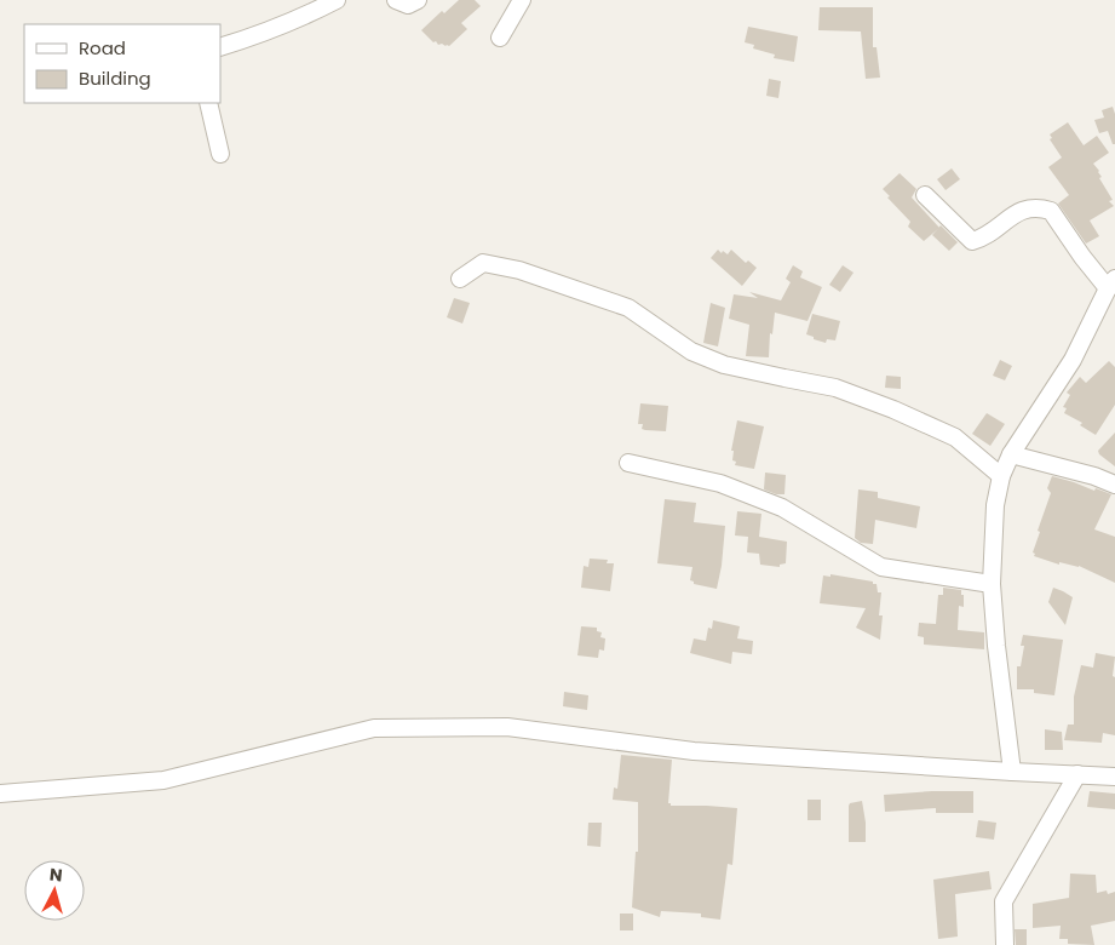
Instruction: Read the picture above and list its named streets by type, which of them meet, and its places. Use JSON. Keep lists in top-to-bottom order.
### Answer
{
  "legend": ["Road", "Building"],
  "north": "top"
}
